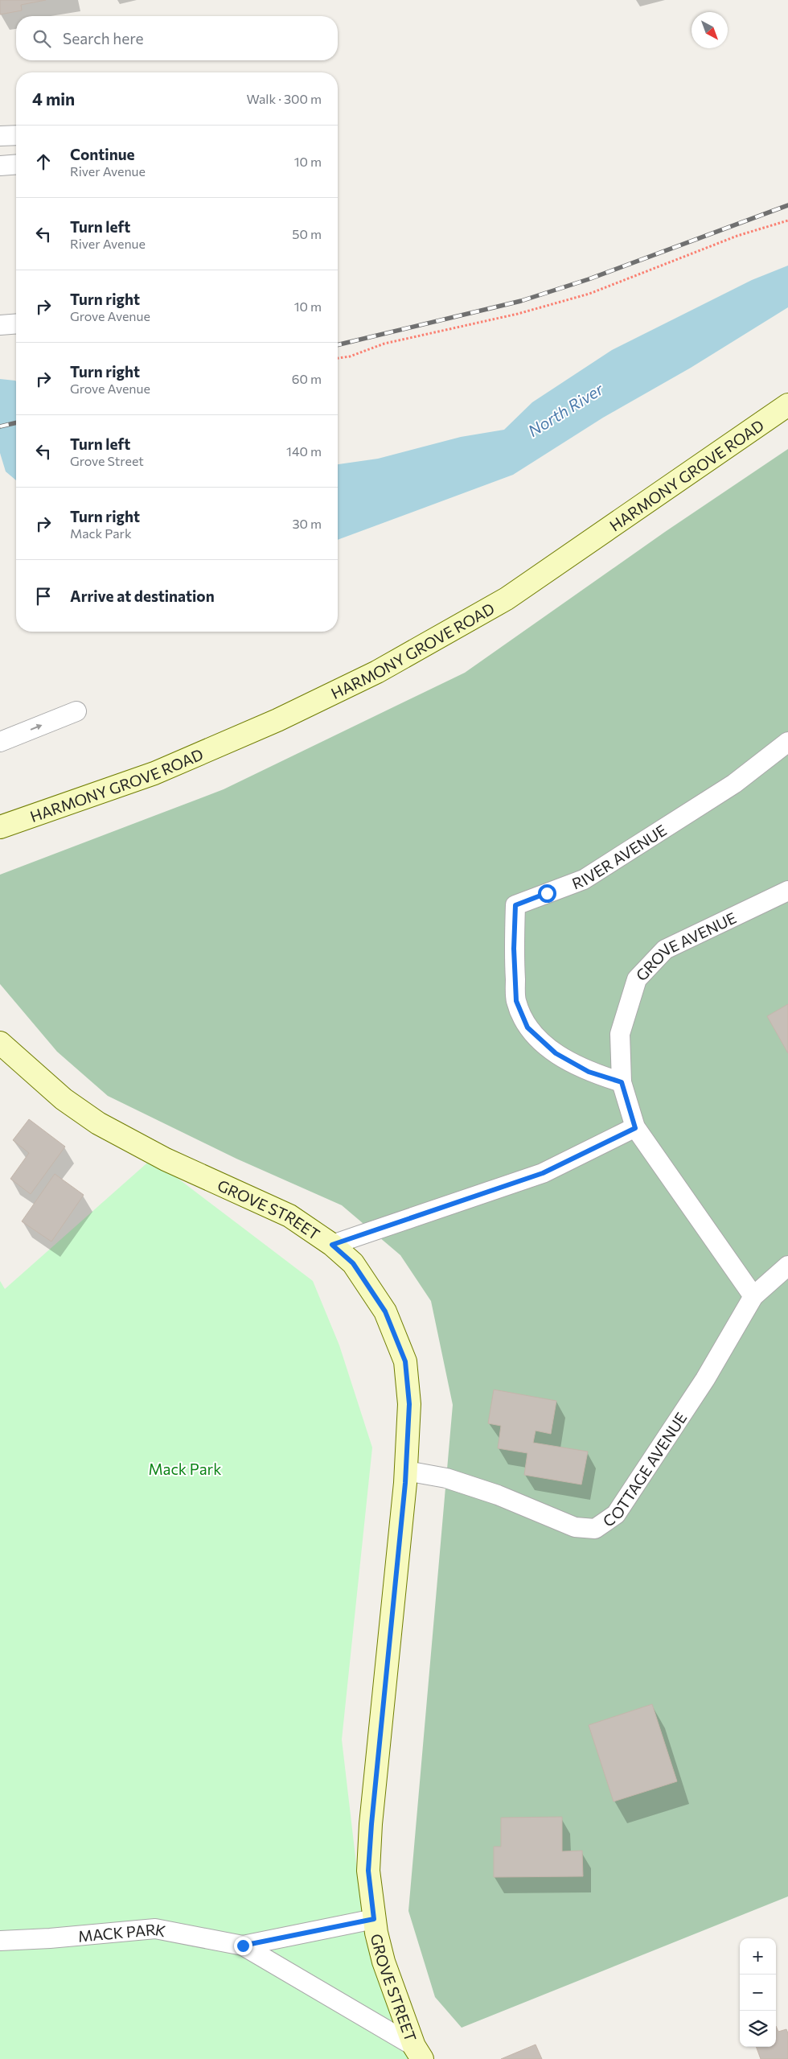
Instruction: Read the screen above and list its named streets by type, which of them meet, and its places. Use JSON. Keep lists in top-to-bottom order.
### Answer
{
  "streets": {
    "street": ["HARMONY GROVE ROAD", "GROVE STREET"],
    "lane": [
      "RIVER AVENUE",
      "GROVE AVENUE",
      "COTTAGE AVENUE",
      "MACK PARK"
    ]
  },
  "crossings": [
    ["RIVER AVENUE", "GROVE AVENUE"],
    ["GROVE AVENUE", "COTTAGE AVENUE"],
    ["GROVE STREET", "COTTAGE AVENUE"],
    ["GROVE STREET", "MACK PARK"]
  ],
  "water": ["North River"],
  "parks": ["Mack Park"],
  "north": "bottom right",
  "page": {
    "search": "Search here",
    "heading": ["4 min", "Walk · 300 m"],
    "list": [
      ["Continue", "River Avenue", "10 m"],
      ["Turn left", "River Avenue", "50 m"],
      ["Turn right", "Grove Avenue", "10 m"],
      ["Turn right", "Grove Avenue", "60 m"],
      ["Turn left", "Grove Street", "140 m"],
      ["Turn right", "Mack Park", "30 m"],
      "Arrive at destination"
    ],
    "map_buttons": ["+", "−"]
  }
}
